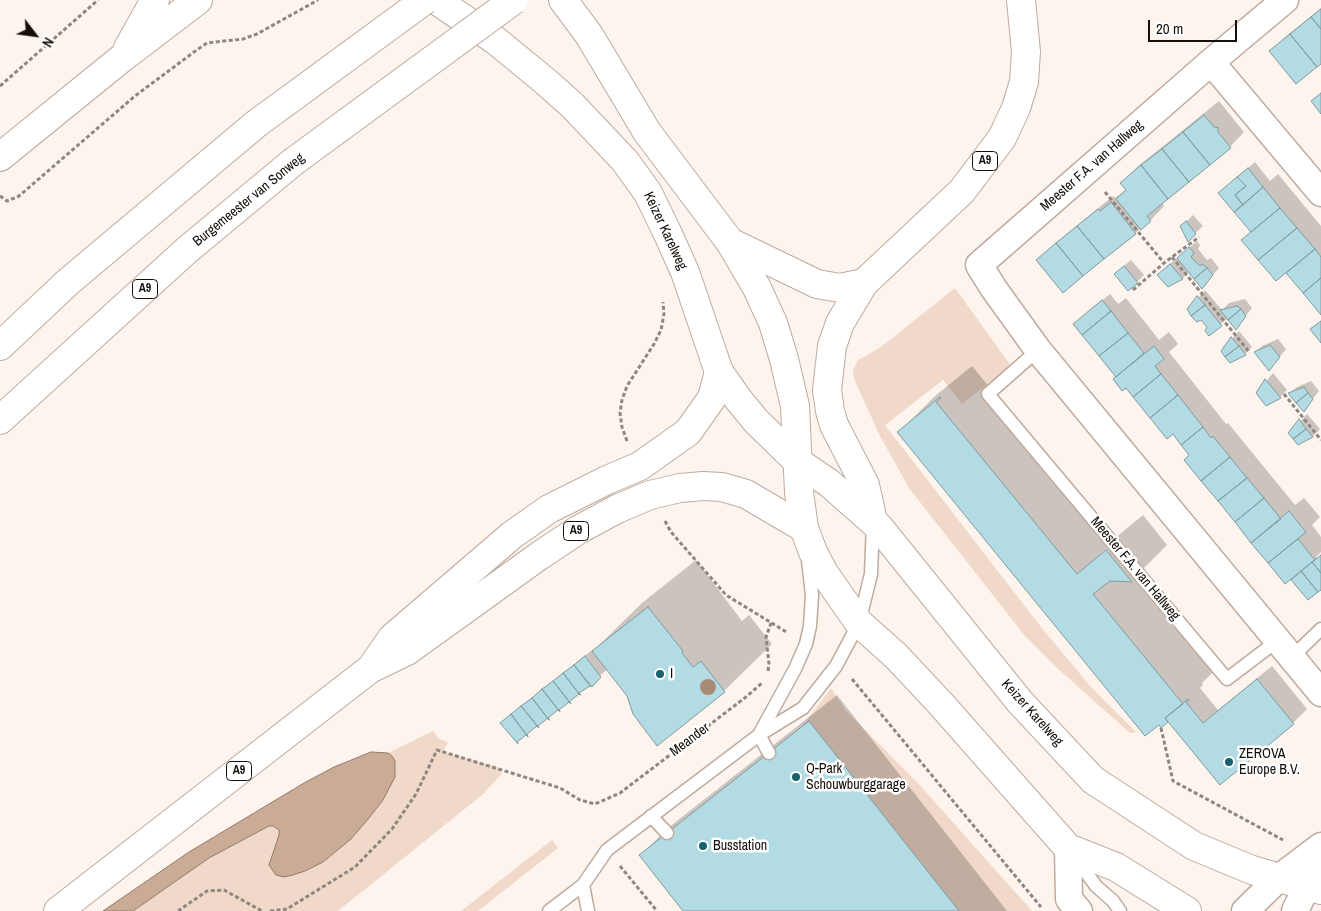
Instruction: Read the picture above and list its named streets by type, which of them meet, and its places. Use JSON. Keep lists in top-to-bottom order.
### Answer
{
  "streets": {
    "main road": ["A9", "Burgemeester van Sonweg", "Keizer Karelweg"],
    "street": ["Meester F.A. van Hallweg"],
    "path": ["Meander"]
  },
  "crossings": [
    ["A9", "Keizer Karelweg"]
  ],
  "places": [
    "I",
    "ZEROVA Europe B.V.",
    "Q-Park Schouwburggarage",
    "Busstation"
  ],
  "scale_bar": "20 m",
  "north": "bottom right"
}
